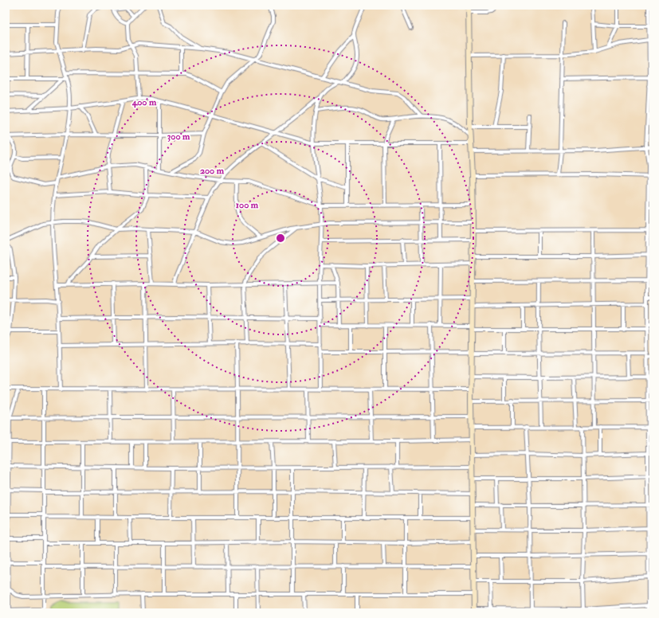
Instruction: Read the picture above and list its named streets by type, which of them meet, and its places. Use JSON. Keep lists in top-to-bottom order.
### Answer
{
  "rings": [
    "400 m",
    "300 m",
    "200 m",
    "100 m"
  ]
}
